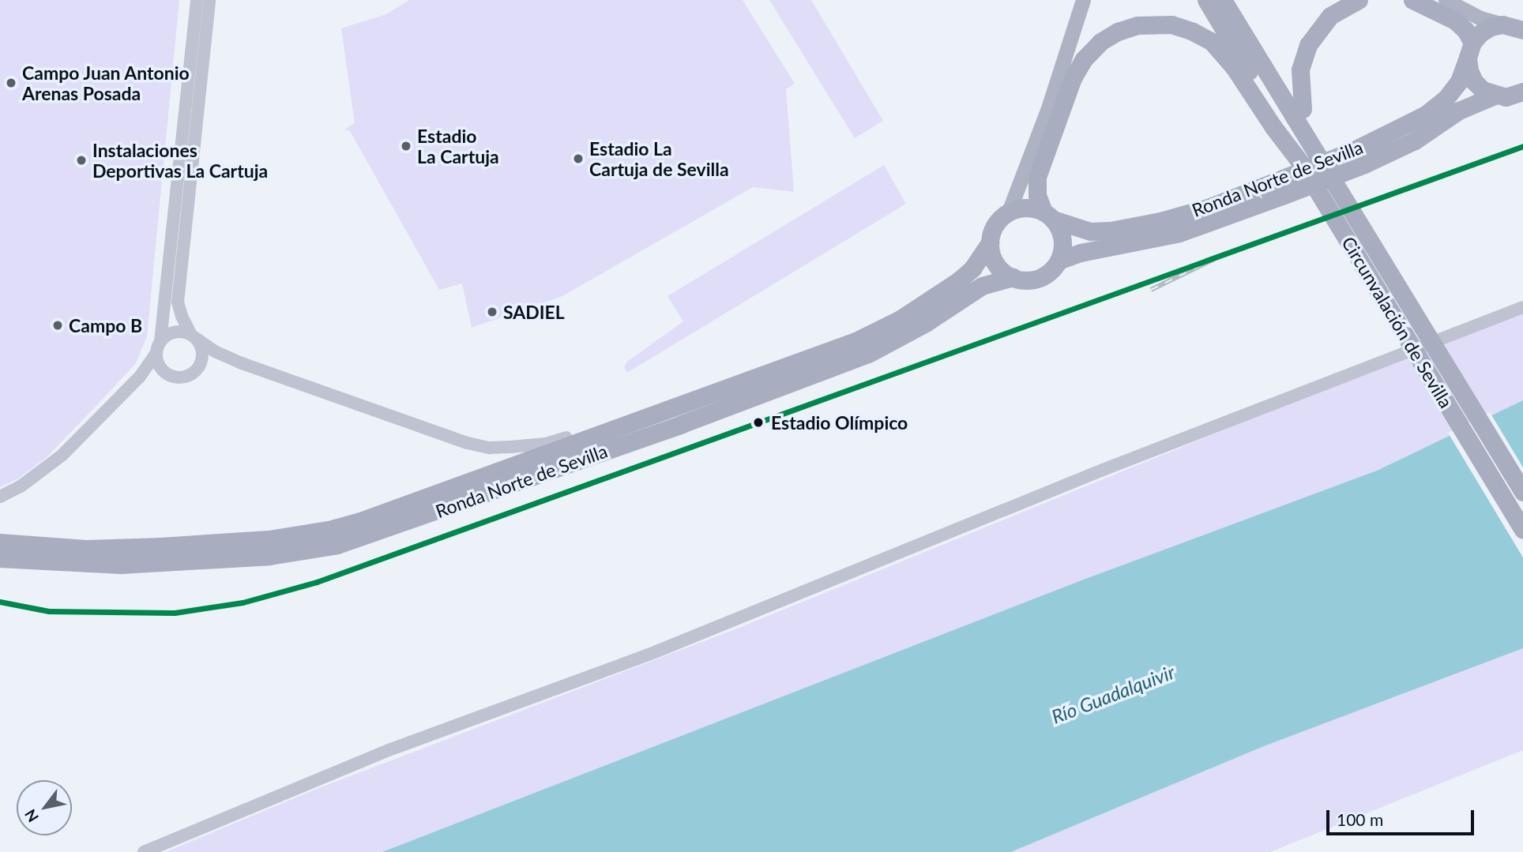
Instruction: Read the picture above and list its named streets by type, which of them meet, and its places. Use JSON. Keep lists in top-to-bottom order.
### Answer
{
  "streets": {
    "highway": ["Ronda Norte de Sevilla", "Circunvalación de Sevilla"]
  },
  "water": ["Río Guadalquivir"],
  "places": [
    "Campo Juan Antonio Arenas Posada",
    "Estadio La Cartuja",
    "Estadio La Cartuja de Sevilla",
    "Instalaciones Deportivas La Cartuja",
    "SADIEL",
    "Campo B",
    "Estadio Olímpico"
  ],
  "scale_bar": "100 m",
  "north": "bottom left"
}
